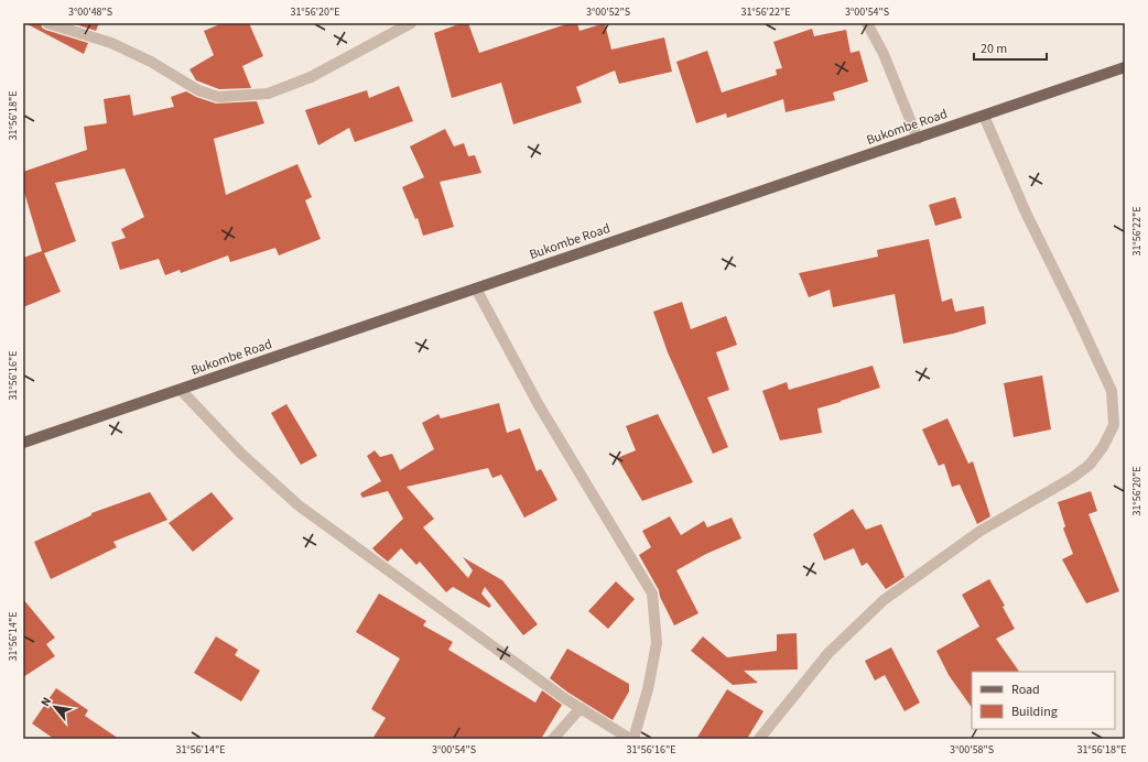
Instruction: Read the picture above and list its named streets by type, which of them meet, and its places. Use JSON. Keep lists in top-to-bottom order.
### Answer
{
  "streets": {
    "main road": ["Bukombe Road"]
  },
  "legend": ["Road", "Building"],
  "scale_bar": "20 m",
  "north": "top left",
  "coordinates": [
    "3°00'48\"S",
    "31°56'20\"E",
    "3°00'52\"S",
    "31°56'22\"E",
    "3°00'54\"S",
    "31°56'18\"E",
    "31°56'16\"E",
    "31°56'14\"E",
    "3°00'58\"S"
  ]
}
